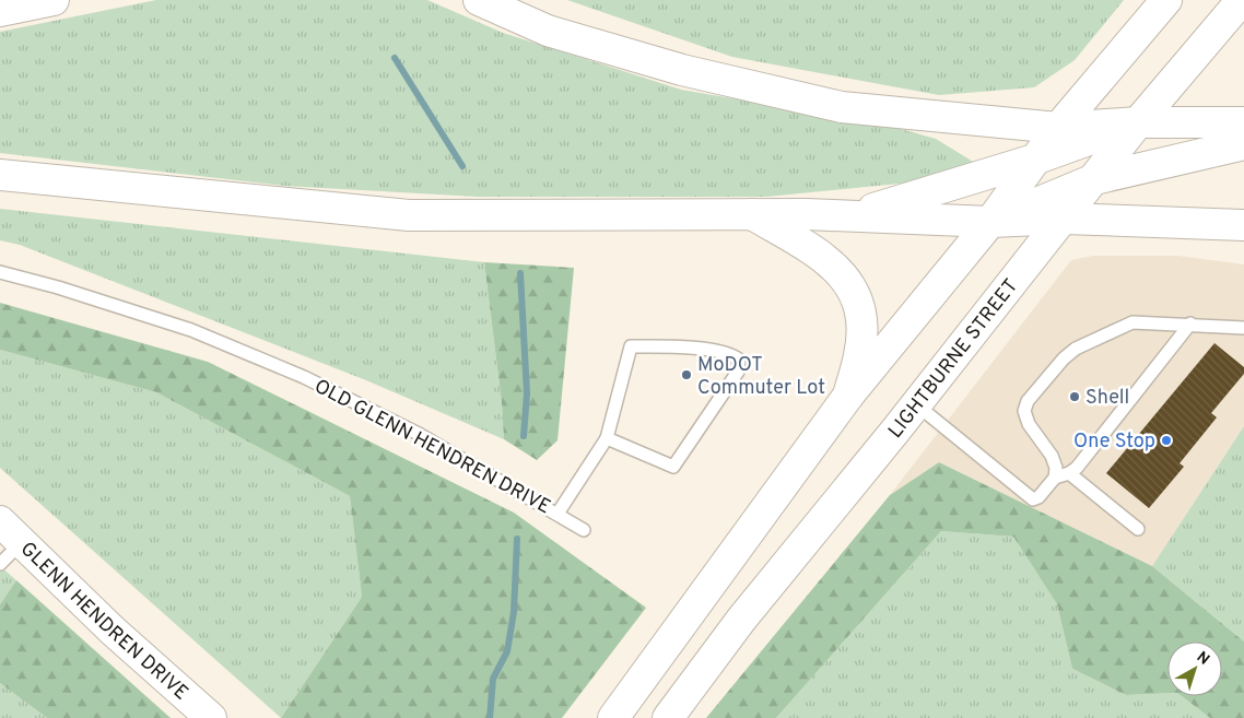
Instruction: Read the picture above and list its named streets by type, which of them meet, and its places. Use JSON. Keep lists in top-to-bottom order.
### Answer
{
  "streets": {
    "main road": ["LIGHTBURNE STREET", "GLENN HENDREN DRIVE"],
    "lane": ["OLD GLENN HENDREN DRIVE"]
  },
  "places": ["MoDOT Commuter Lot", "Shell", "One Stop"],
  "north": "top right"
}
